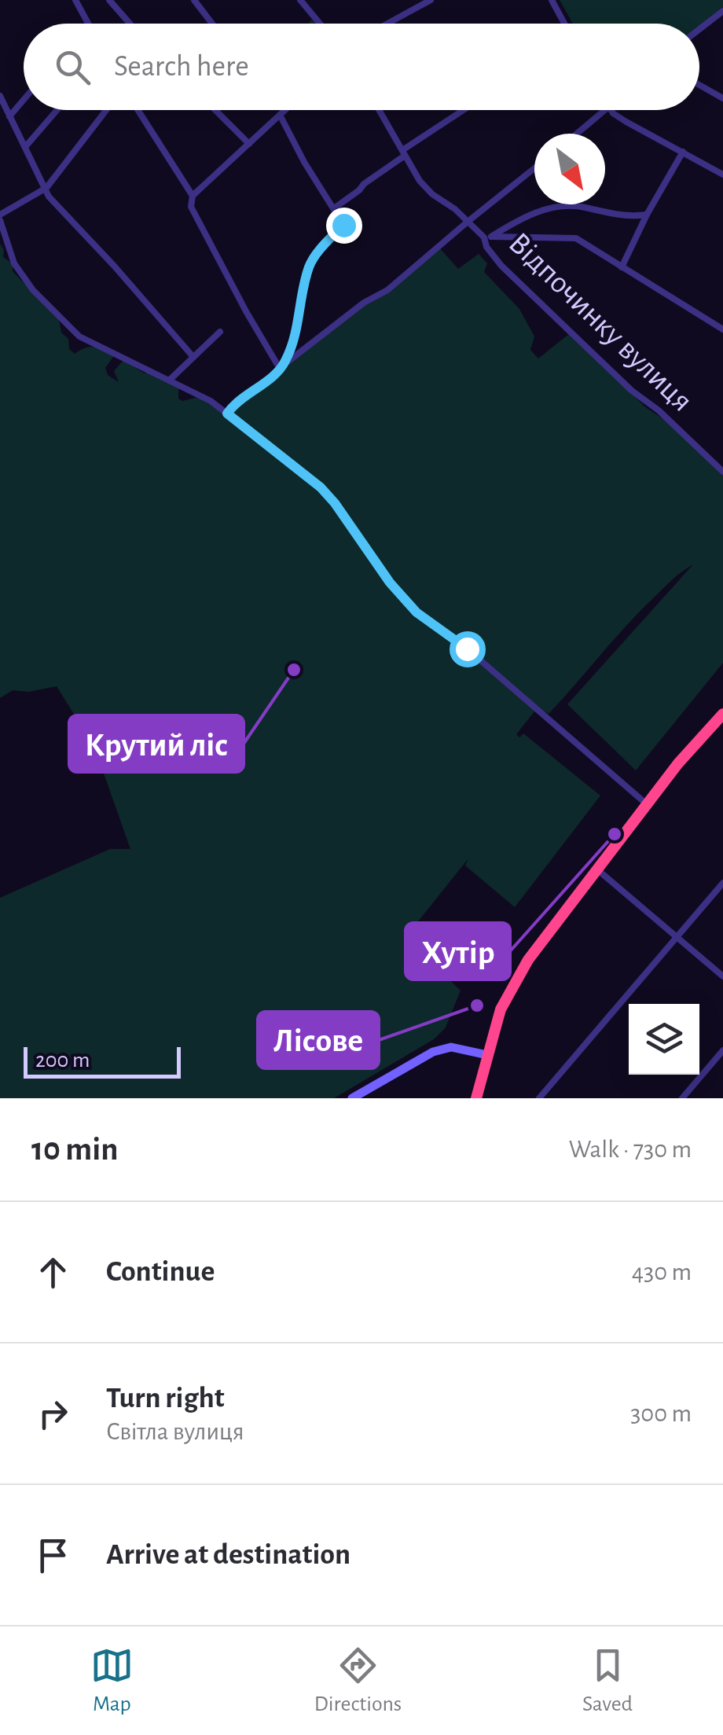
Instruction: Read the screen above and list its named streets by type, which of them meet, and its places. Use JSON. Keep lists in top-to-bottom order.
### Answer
{
  "streets": {
    "street": ["Відпочинку вулиця"]
  },
  "places": ["Крутий ліс", "Хутір", "Лісове"],
  "scale_bar": "200 m",
  "north": "bottom right",
  "page": {
    "search": "Search here",
    "scale": "200 m",
    "heading": ["10 min", "Walk · 730 m"],
    "list": [
      ["Continue", "430 m"],
      ["Turn right", "Світла вулиця", "300 m"],
      "Arrive at destination"
    ],
    "nav": ["Map", "Directions", "Saved"]
  }
}
